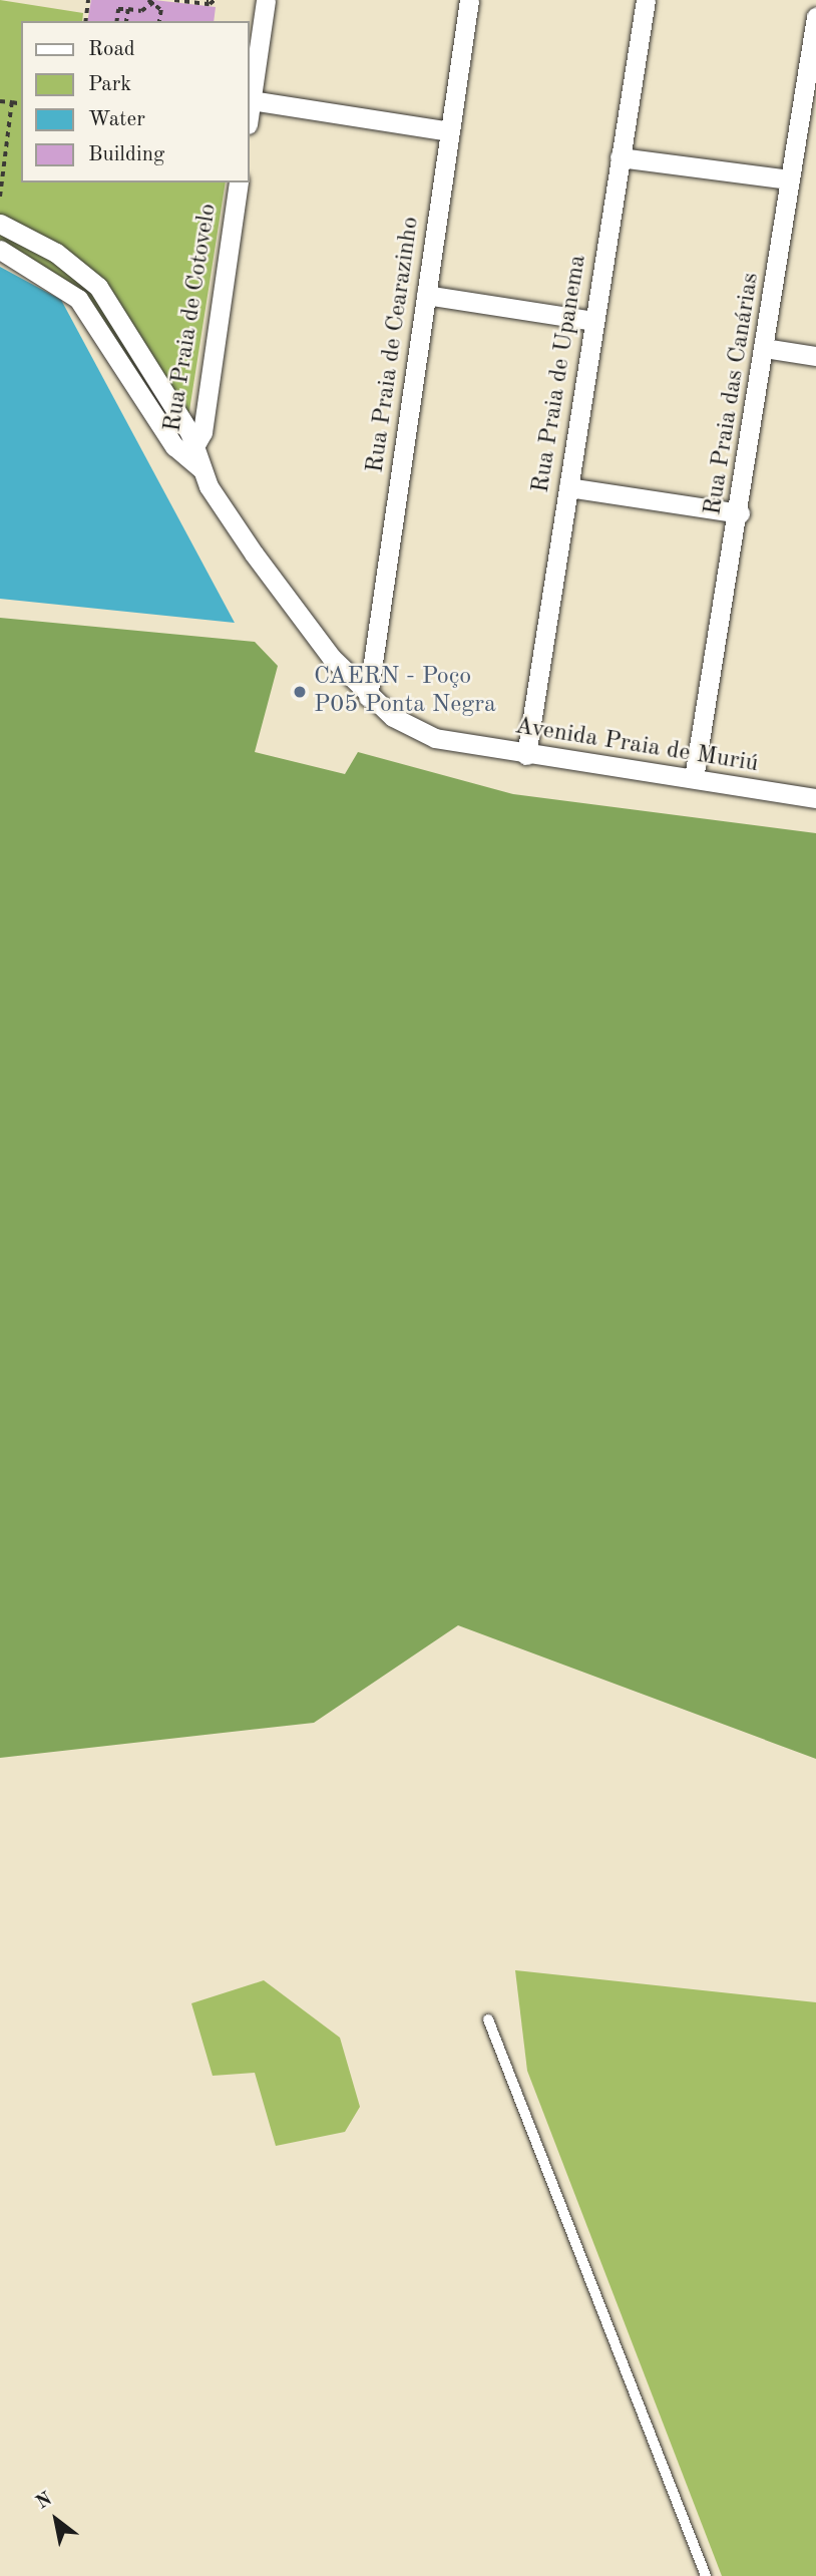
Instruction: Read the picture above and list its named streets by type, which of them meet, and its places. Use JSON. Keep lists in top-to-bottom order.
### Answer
{
  "streets": {
    "street": [
      "Rua Praia de Cotovelo",
      "Rua Praia de Cearazinho",
      "Rua Praia de Upanema",
      "Rua Praia das Canárias",
      "Avenida Praia de Muriú"
    ]
  },
  "crossings": [
    ["Rua Praia de Cotovelo", "Avenida Praia de Muriú"],
    ["Rua Praia de Cearazinho", "Avenida Praia de Muriú"],
    ["Rua Praia de Upanema", "Avenida Praia de Muriú"],
    ["Rua Praia das Canárias", "Avenida Praia de Muriú"]
  ],
  "places": ["CAERN - Poço P05 Ponta Negra"],
  "legend": [
    "Road",
    "Park",
    "Water",
    "Building"
  ],
  "north": "top left"
}
